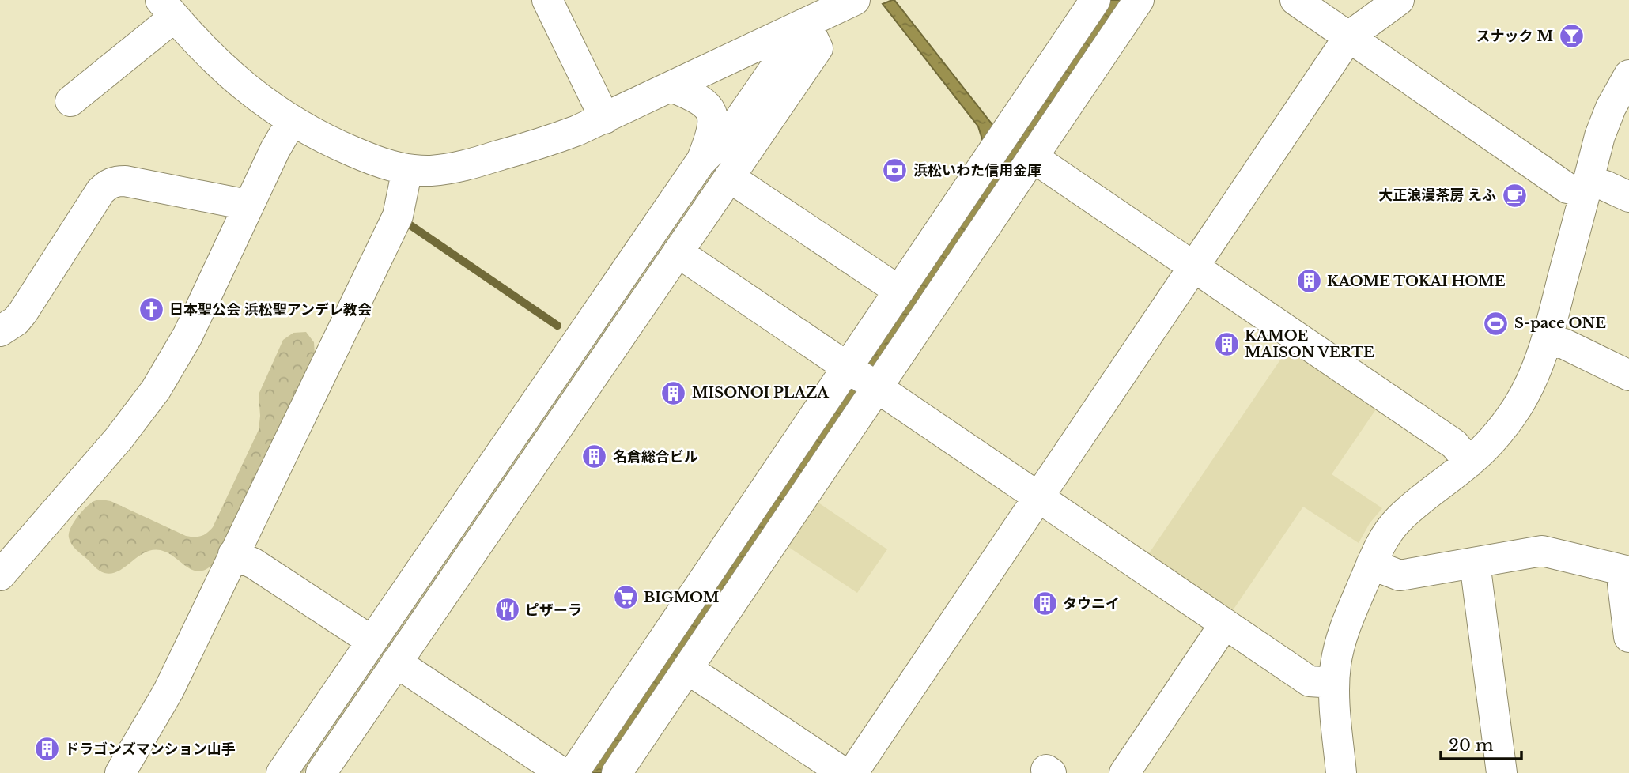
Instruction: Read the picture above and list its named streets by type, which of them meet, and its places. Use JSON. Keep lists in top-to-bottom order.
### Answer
{
  "places": {
    "bar": ["スナック M"],
    "bank": ["浜松いわた信用金庫"],
    "cafe": ["大正浪漫茶房 えふ"],
    "building": [
      "KAOME TOKAI HOME",
      "KAMOE MAISON VERTE",
      "MISONOI PLAZA",
      "名倉総合ビル",
      "タウニイ",
      "ドラゴンズマンション山手"
    ],
    "church": ["日本聖公会 浜松聖アンデレ教会"],
    "sports": ["S-pace ONE"],
    "supermarket": ["BIGMOM"],
    "restaurant": ["ピザーラ"]
  },
  "scale_bar": "20 m"
}
